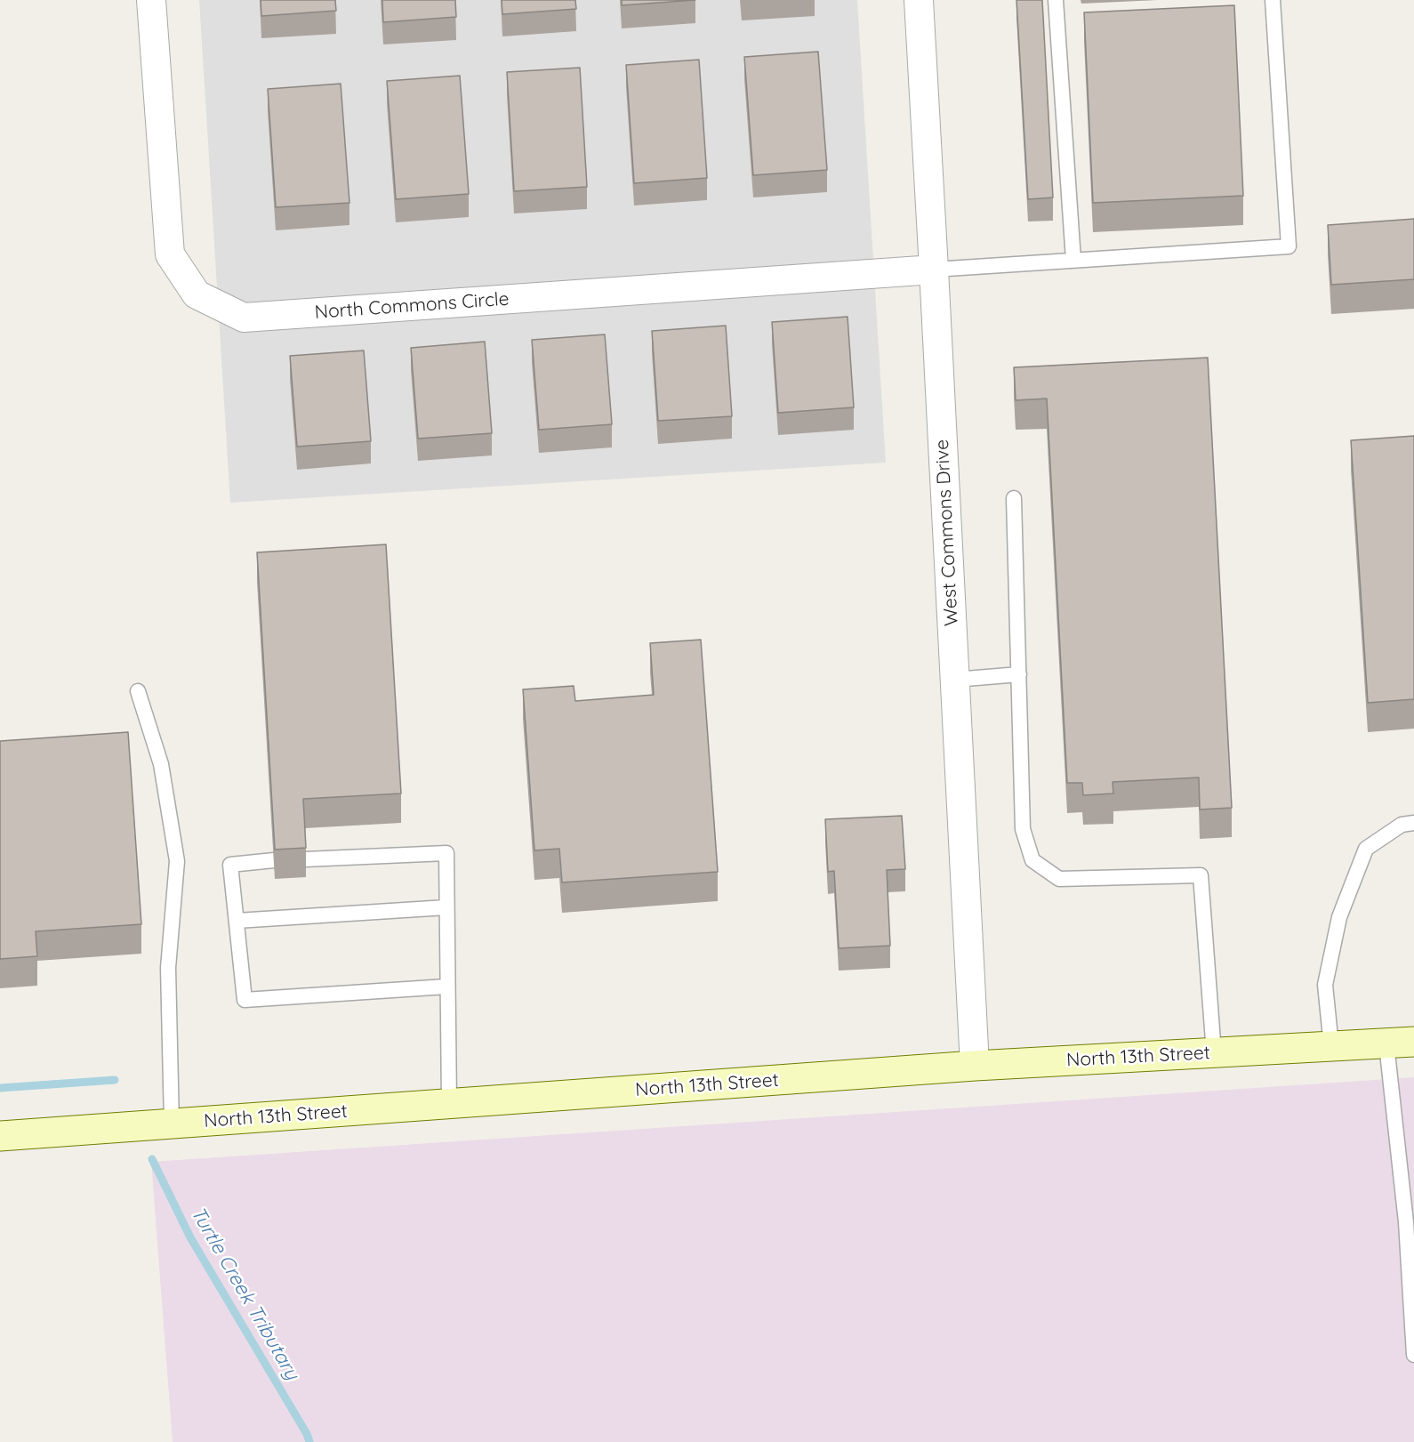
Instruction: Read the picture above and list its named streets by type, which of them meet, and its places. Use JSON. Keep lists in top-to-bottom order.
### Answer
{
  "streets": {
    "main road": ["North 13th Street"],
    "street": ["North Commons Circle", "West Commons Drive"]
  },
  "crossings": [
    ["North Commons Circle", "West Commons Drive"],
    ["West Commons Drive", "North 13th Street"]
  ],
  "water": ["Turtle Creek Tributary"]
}
